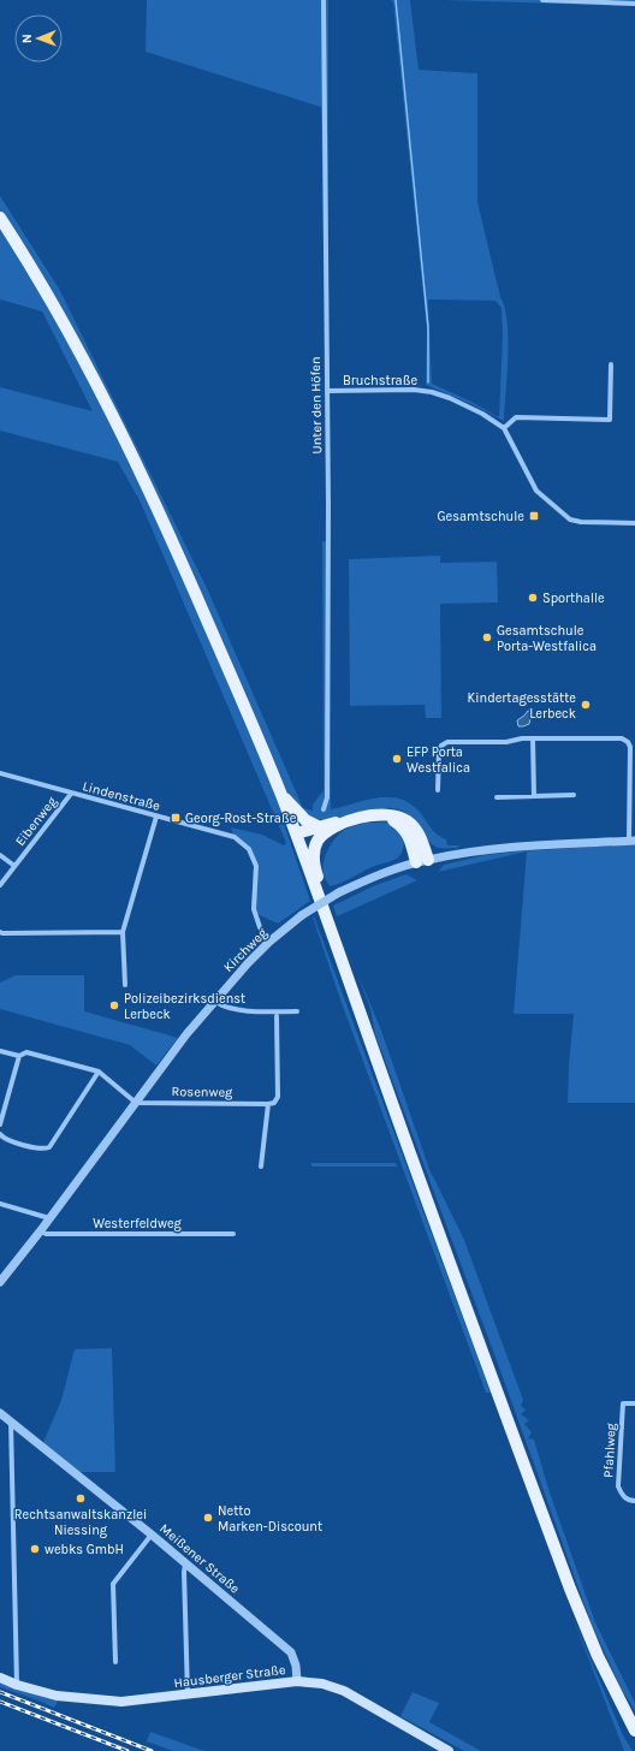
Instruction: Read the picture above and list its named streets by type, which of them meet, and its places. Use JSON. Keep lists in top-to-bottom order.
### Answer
{
  "streets": {
    "main road": ["Hausberger Straße"],
    "street": [
      "Bruchstraße",
      "Unter den Höfen",
      "Lindenstraße",
      "Eibenweg",
      "Kirchweg",
      "Rosenweg",
      "Westerfeldweg",
      "Pfahlweg",
      "Meißener Straße"
    ]
  },
  "crossings": [
    ["Bruchstraße", "Unter den Höfen"],
    ["Lindenstraße", "Eibenweg"],
    ["Lindenstraße", "Kirchweg"],
    ["Kirchweg", "Rosenweg"],
    ["Kirchweg", "Westerfeldweg"],
    ["Meißener Straße", "Hausberger Straße"]
  ],
  "places": {
    "transit": ["Gesamtschule", "Georg-Rost-Straße"],
    "other": [
      "Sporthalle",
      "Gesamtschule Porta-Westfalica",
      "Kindertagesstätte Lerbeck",
      "EFP Porta Westfalica",
      "Polizeibezirksdienst Lerbeck",
      "Rechtsanwaltskanzlei Niessing",
      "Netto Marken-Discount",
      "webks GmbH"
    ]
  },
  "north": "left"
}
